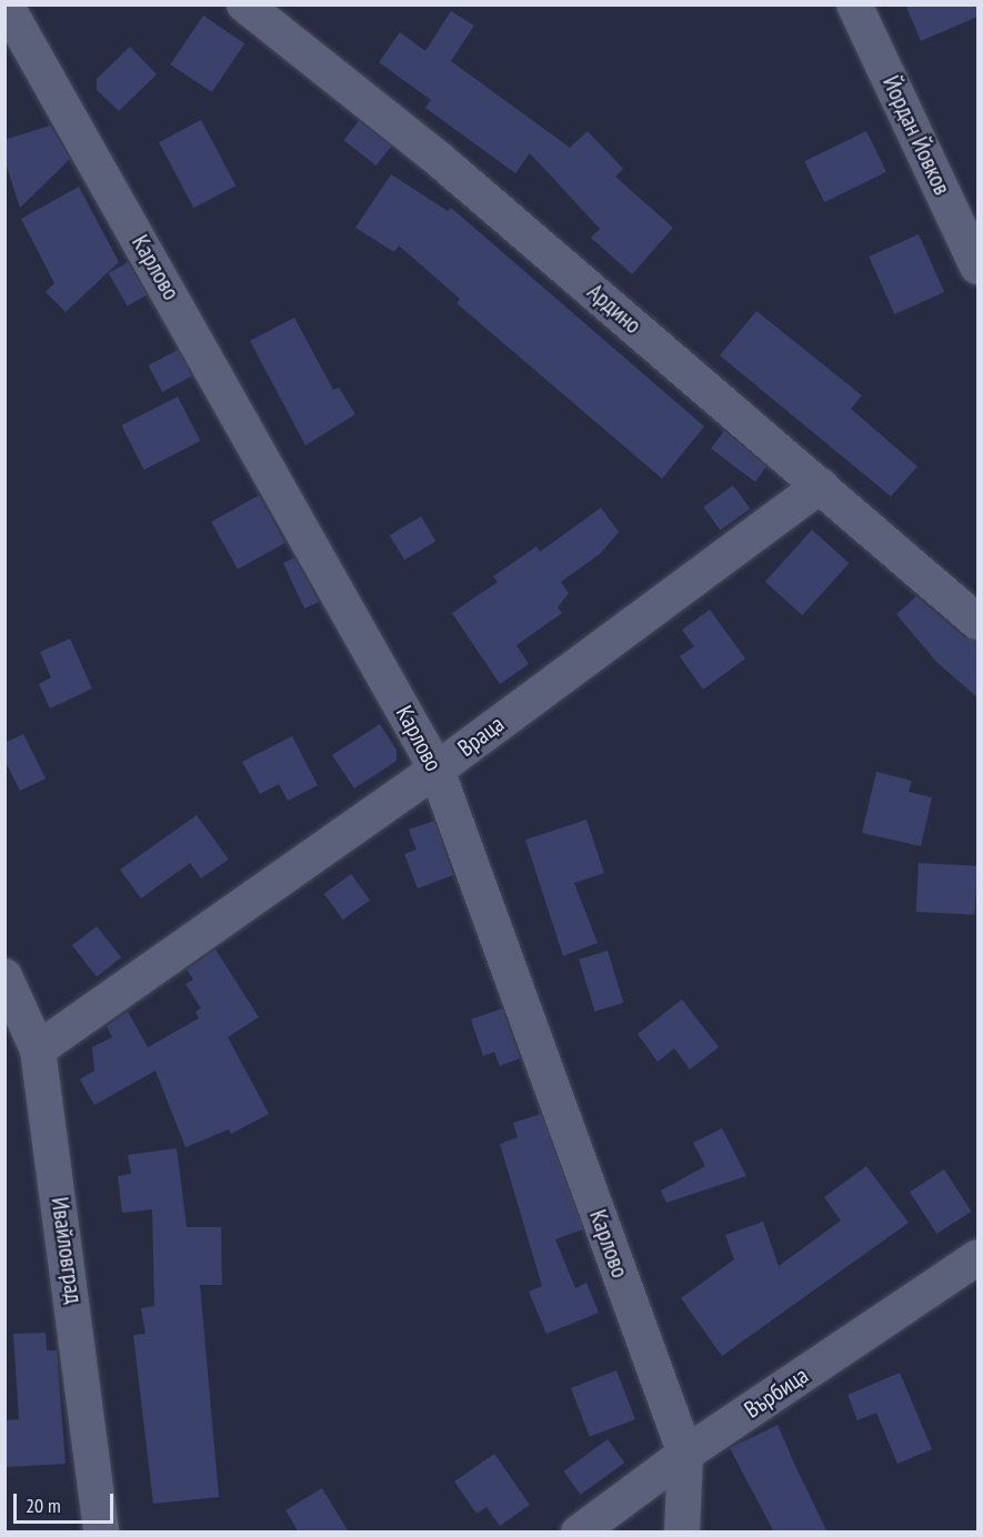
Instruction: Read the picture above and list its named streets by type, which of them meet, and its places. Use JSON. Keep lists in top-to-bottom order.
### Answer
{
  "streets": {
    "street": [
      "Йордан Йовков",
      "Карлово",
      "Ардино",
      "Враца",
      "Ивайловград",
      "Върбица"
    ]
  },
  "crossings": [
    ["Карлово", "Враца"],
    ["Карлово", "Върбица"],
    ["Ардино", "Враца"],
    ["Враца", "Ивайловград"]
  ],
  "scale_bar": "20 m"
}
